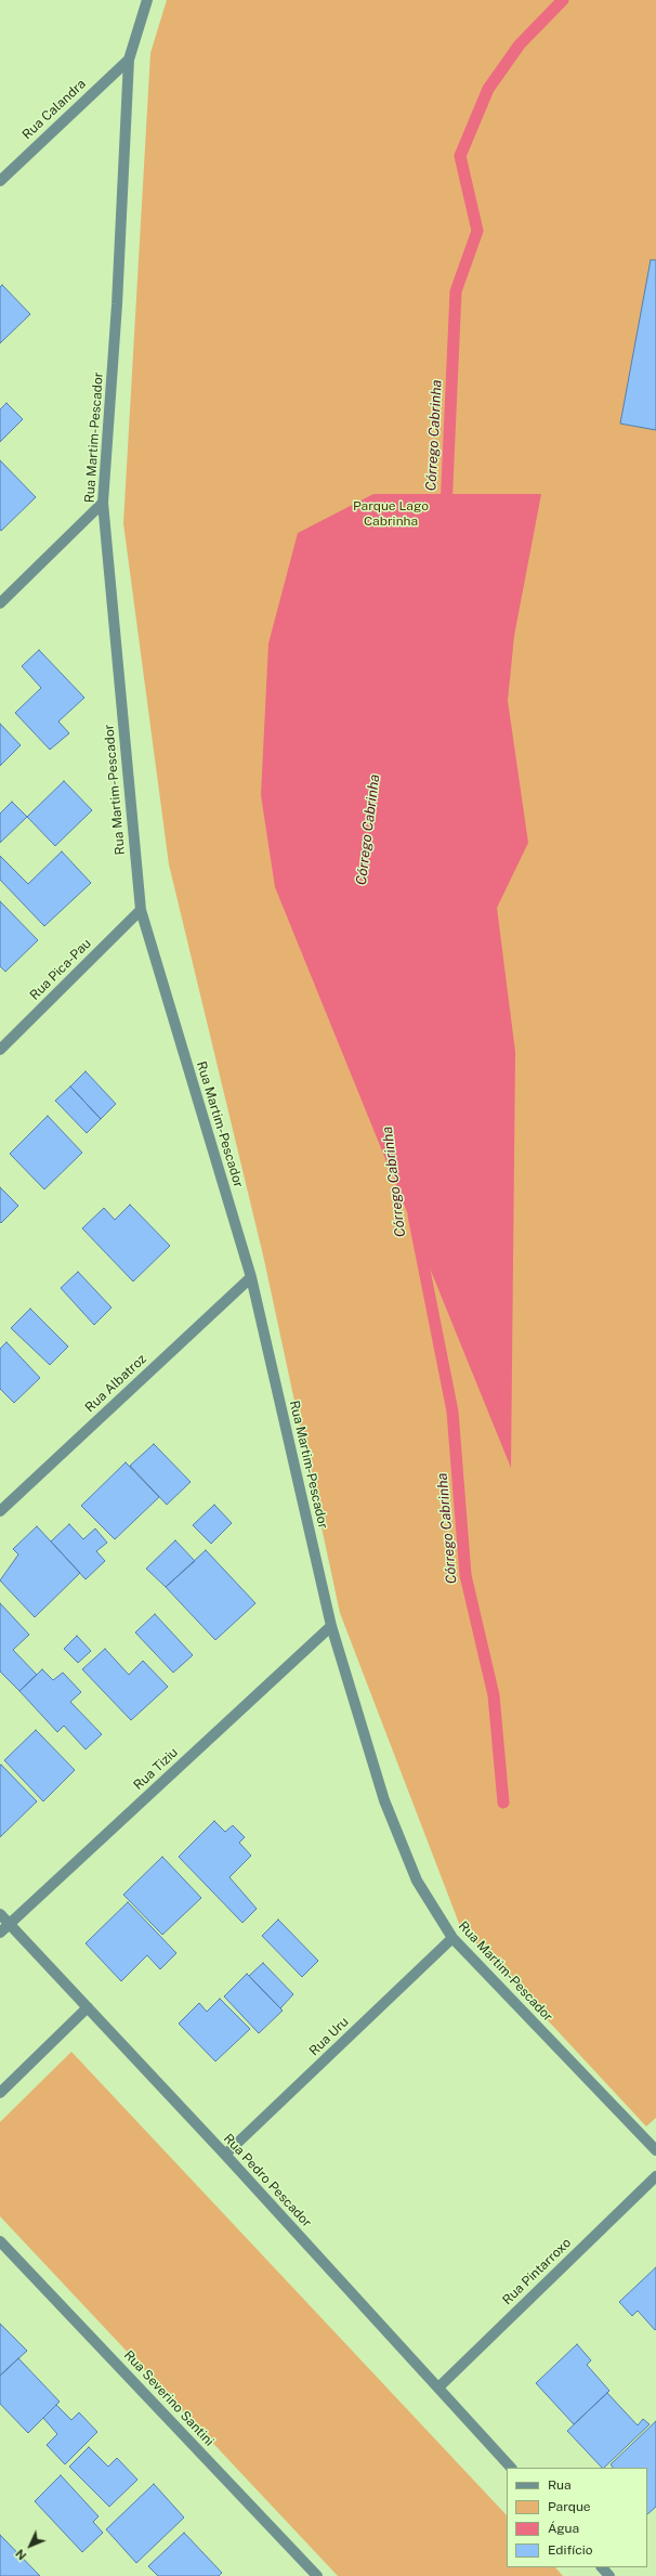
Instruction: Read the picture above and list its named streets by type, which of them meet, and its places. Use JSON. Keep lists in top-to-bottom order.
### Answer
{
  "streets": {
    "street": [
      "Rua Calandra",
      "Rua Martim-Pescador",
      "Rua Pica-Pau",
      "Rua Albatroz",
      "Rua Tiziu",
      "Rua Uru",
      "Rua Pedro Pescador",
      "Rua Pintarroxo",
      "Rua Severino Santini"
    ]
  },
  "crossings": [
    ["Rua Calandra", "Rua Martim-Pescador"],
    ["Rua Martim-Pescador", "Rua Pica-Pau"],
    ["Rua Martim-Pescador", "Rua Albatroz"],
    ["Rua Martim-Pescador", "Rua Tiziu"],
    ["Rua Martim-Pescador", "Rua Uru"],
    ["Rua Tiziu", "Rua Pedro Pescador"],
    ["Rua Uru", "Rua Pedro Pescador"],
    ["Rua Pedro Pescador", "Rua Pintarroxo"]
  ],
  "water": ["Córrego Cabrinha"],
  "parks": ["Parque Lago Cabrinha"],
  "legend": [
    "Rua",
    "Parque",
    "Água",
    "Edifício"
  ],
  "north": "bottom left"
}
